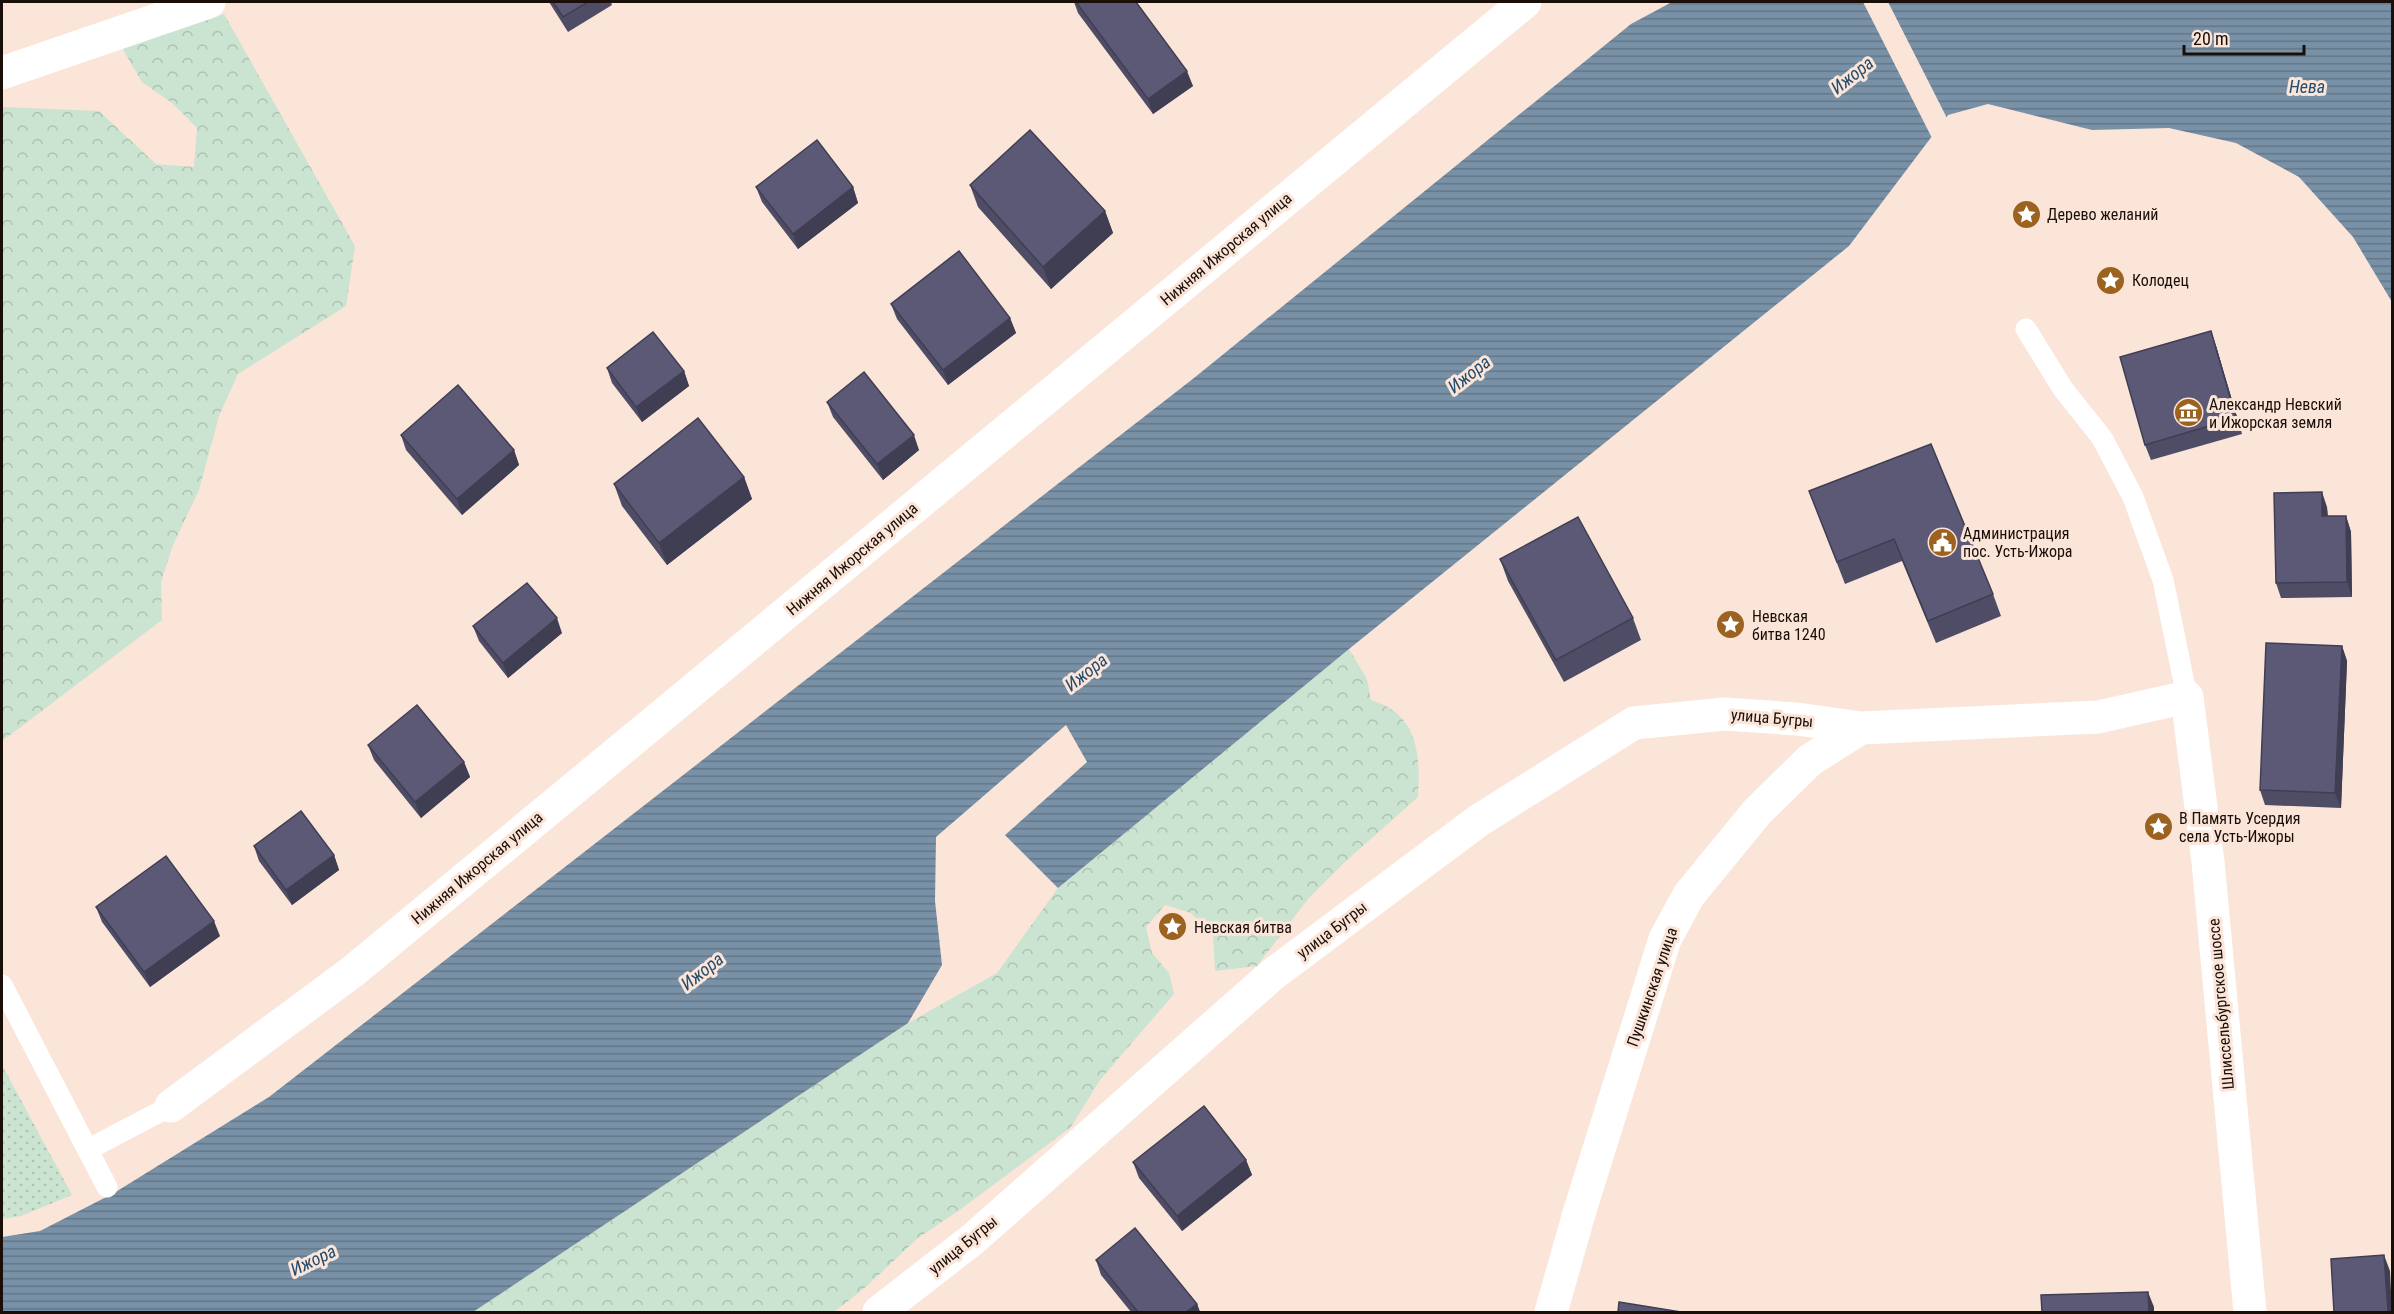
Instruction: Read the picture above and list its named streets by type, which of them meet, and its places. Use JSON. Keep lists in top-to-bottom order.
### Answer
{
  "streets": {
    "street": [
      "Нижняя Ижорская улица",
      "улица Бугры",
      "Пушкинская улица",
      "Шлиссельбургское шоссе"
    ]
  },
  "crossings": [
    ["улица Бугры", "Пушкинская улица"],
    ["улица Бугры", "Шлиссельбургское шоссе"]
  ],
  "water": ["Ижора", "Нева"],
  "places": {
    "place": [
      "Дерево желаний",
      "Колодец",
      "Невская битва 1240",
      "В Память Усердия села Усть-Ижоры",
      "Невская битва"
    ],
    "museum": ["Александр Невский и Ижорская земля"],
    "public building": ["Администрация пос. Усть-Ижора"]
  },
  "scale_bar": "20 m"
}
